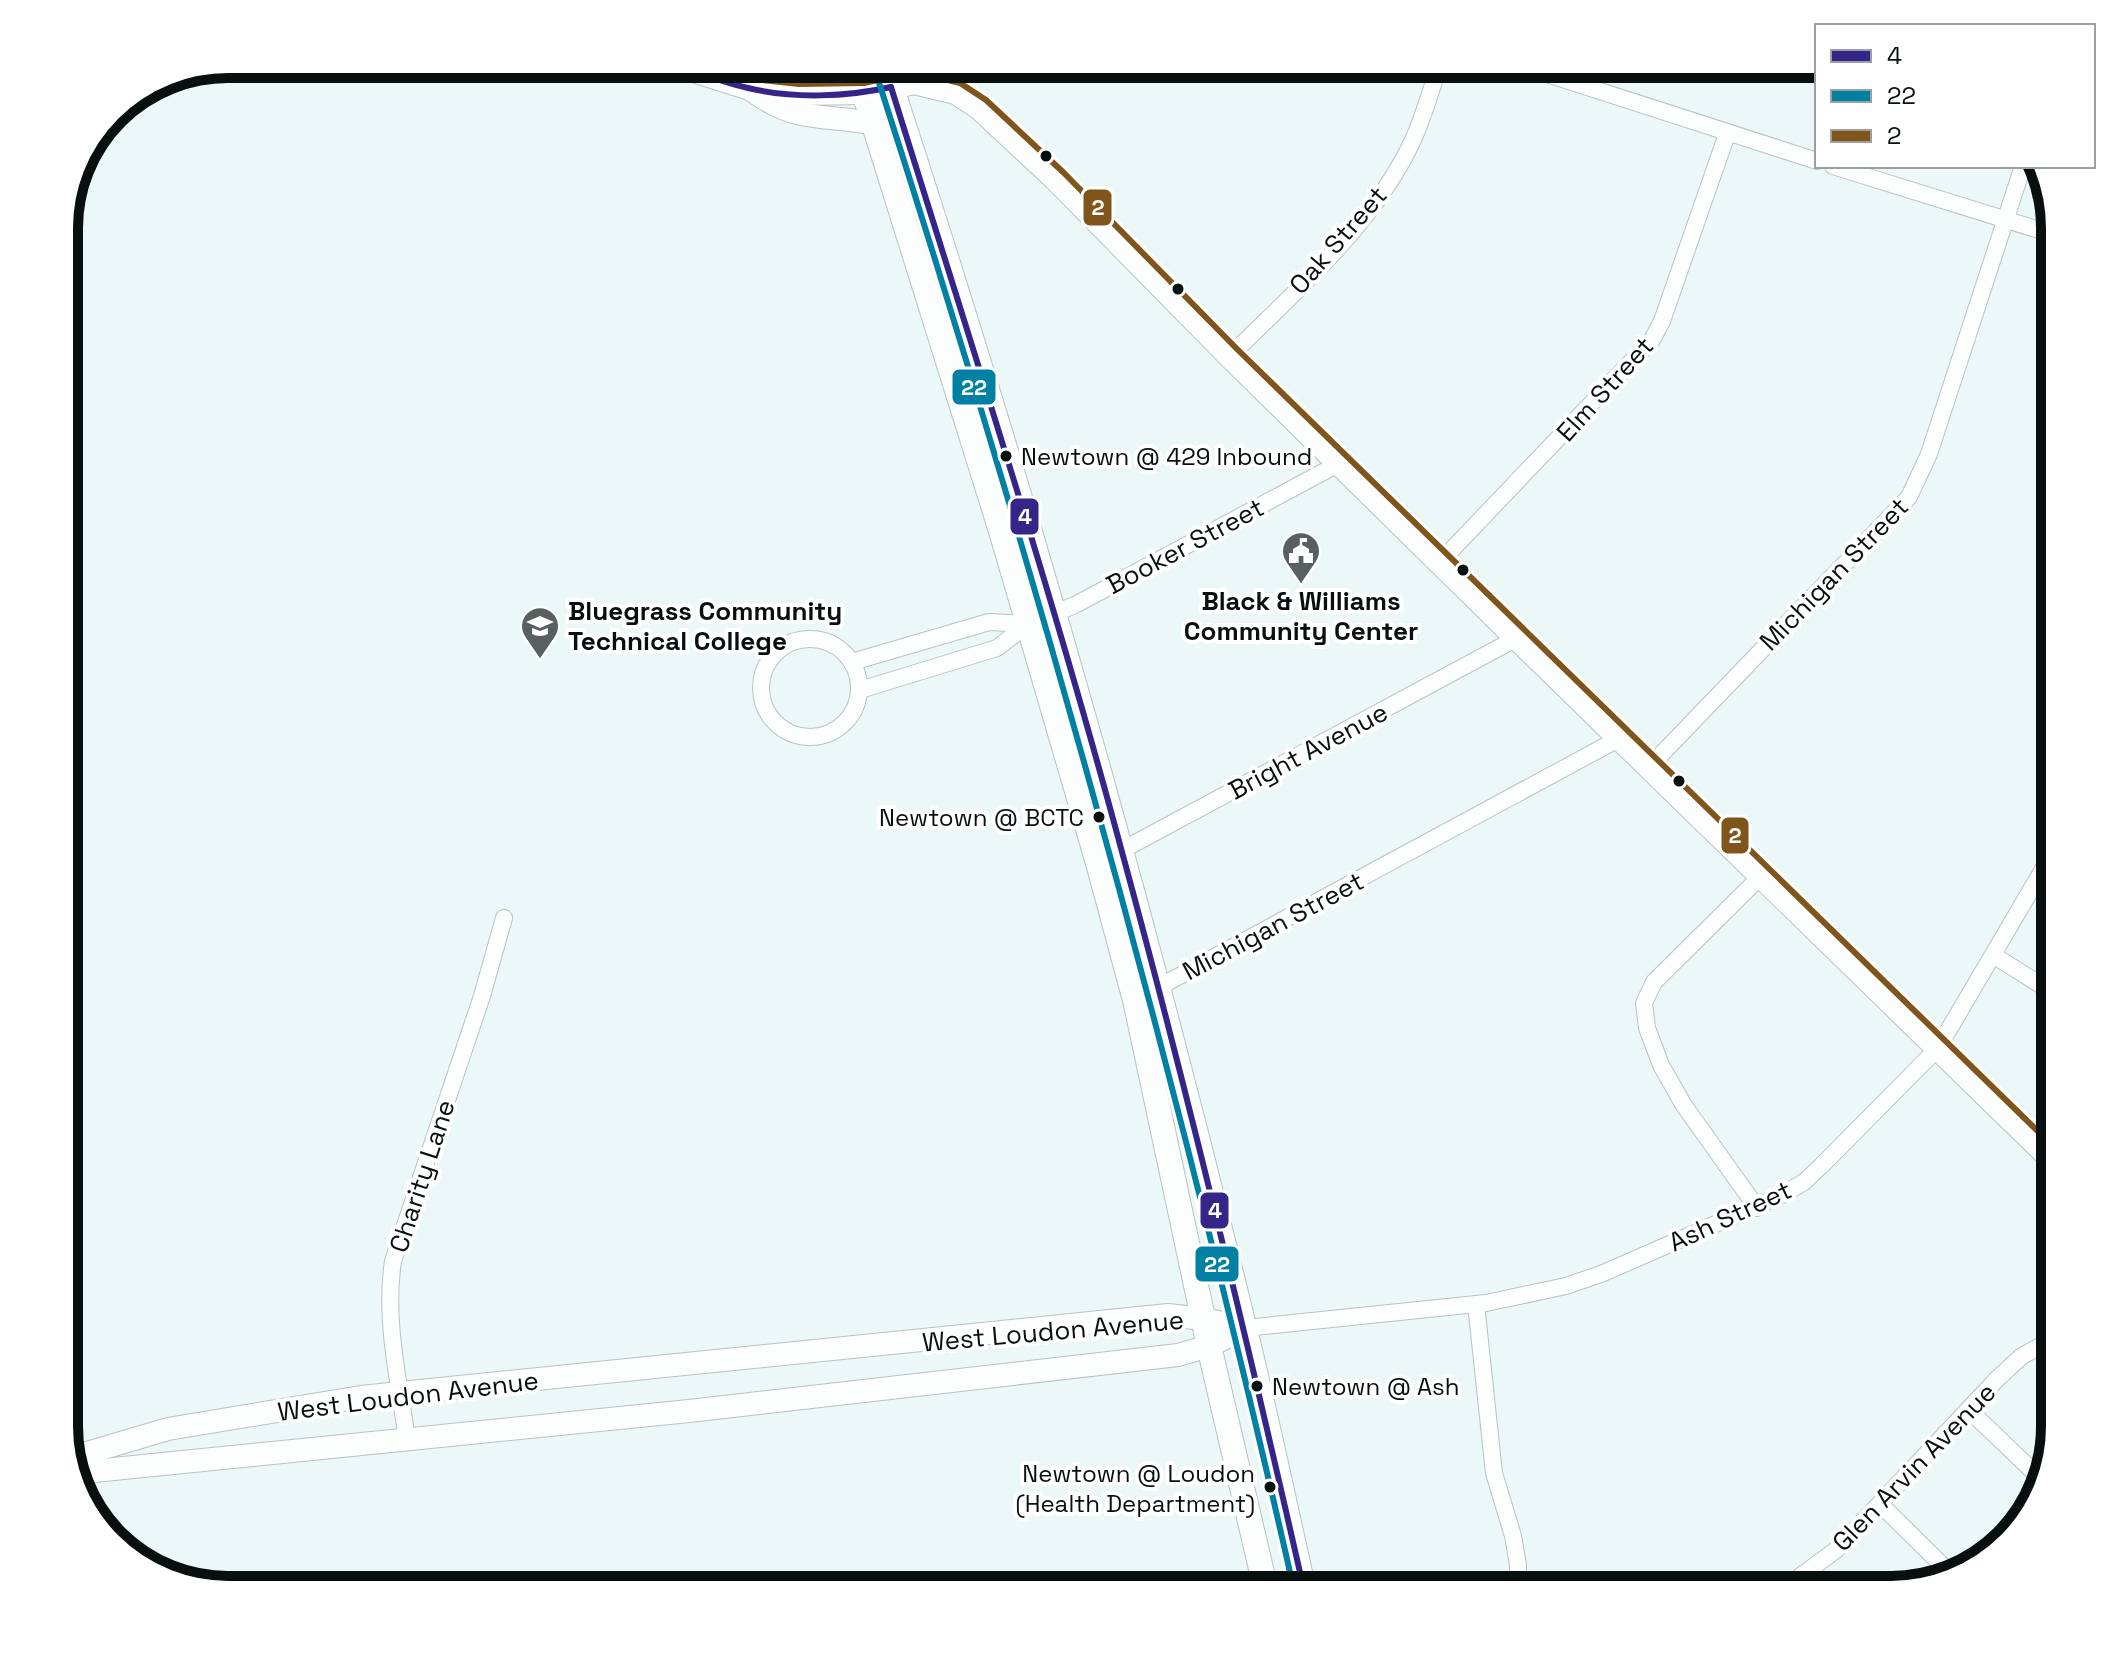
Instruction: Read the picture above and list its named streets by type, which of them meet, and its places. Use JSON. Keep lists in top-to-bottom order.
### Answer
{
  "streets": {
    "main road": ["West Loudon Avenue"],
    "street": [
      "Oak Street",
      "Elm Street",
      "Booker Street",
      "Michigan Street",
      "Bright Avenue",
      "Charity Lane",
      "Ash Street",
      "Glen Arvin Avenue"
    ]
  },
  "crossings": [
    ["Charity Lane", "West Loudon Avenue"],
    ["Ash Street", "West Loudon Avenue"]
  ],
  "places": {
    "other": [
      "Newtown @ 429 Inbound",
      "Newtown @ BCTC",
      "Newtown @ Ash",
      "Newtown @ Loudon (Health Department)"
    ],
    "public building": ["Black & Williams Community Center"],
    "school or university": ["Bluegrass Community Technical College"]
  },
  "lines": ["transit line 4", "transit line 22", "transit line 2"],
  "legend": ["4", "22", "2"]
}
